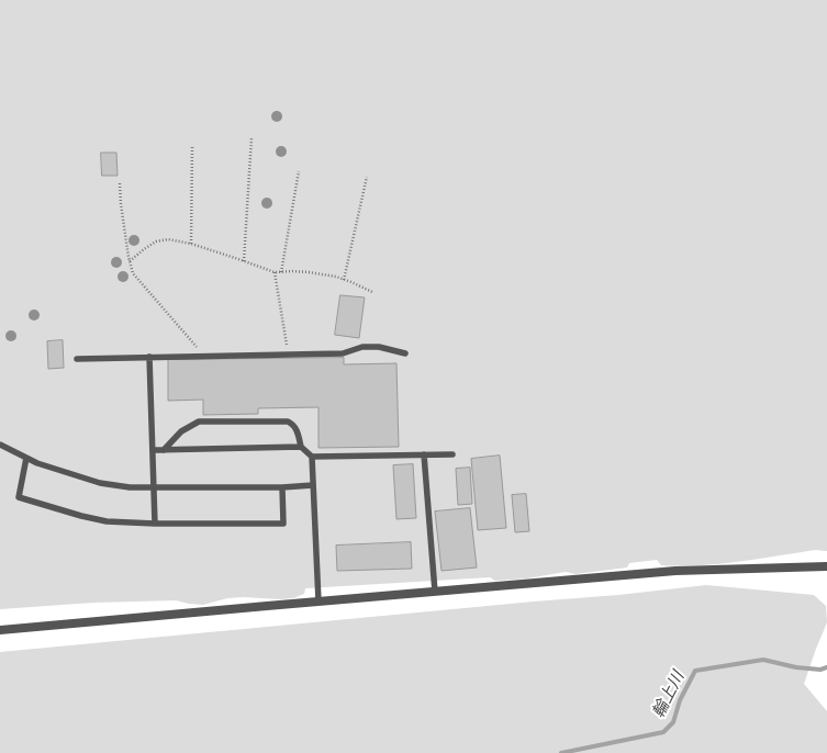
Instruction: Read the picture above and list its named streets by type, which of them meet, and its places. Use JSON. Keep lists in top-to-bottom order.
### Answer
{
  "water": ["輪上川"]
}
